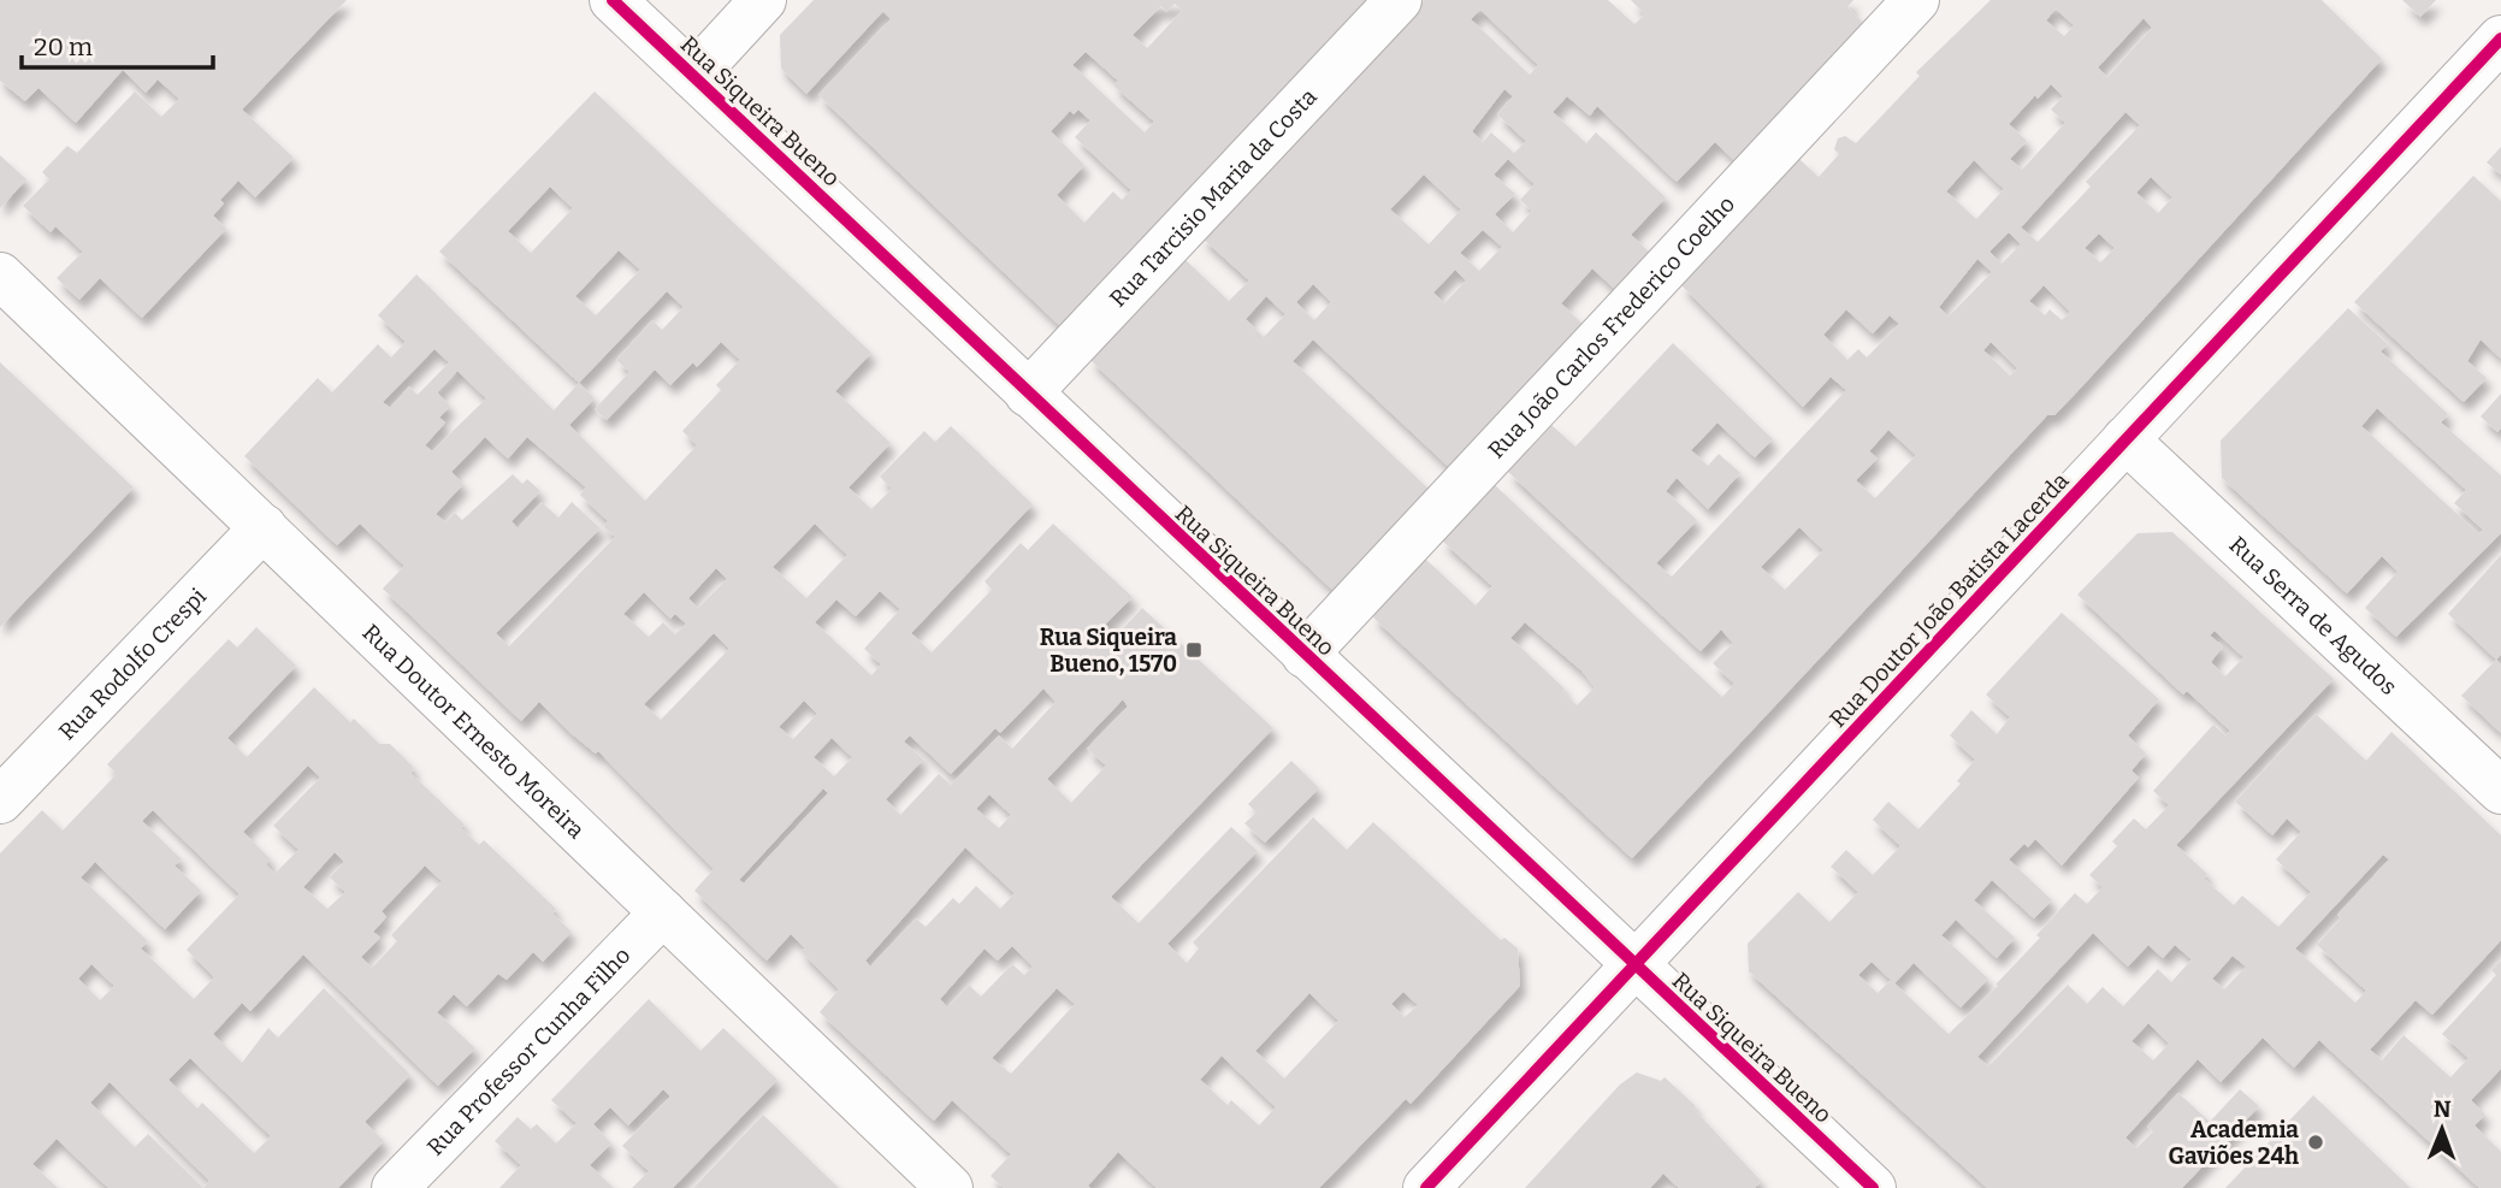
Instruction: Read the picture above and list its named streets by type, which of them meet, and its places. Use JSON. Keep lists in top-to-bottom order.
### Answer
{
  "streets": {
    "street": [
      "Rua Siqueira Bueno",
      "Rua Tarcisio Maria da Costa",
      "Rua João Carlos Frederico Coelho",
      "Rua Doutor João Batista Lacerda",
      "Rua Serra de Agudos",
      "Rua Rodolfo Crespi",
      "Rua Doutor Ernesto Moreira",
      "Rua Professor Cunha Filho"
    ]
  },
  "crossings": [
    ["Rua Siqueira Bueno", "Rua Tarcisio Maria da Costa"],
    ["Rua Siqueira Bueno", "Rua João Carlos Frederico Coelho"],
    ["Rua Siqueira Bueno", "Rua Doutor João Batista Lacerda"],
    ["Rua Doutor João Batista Lacerda", "Rua Serra de Agudos"],
    ["Rua Rodolfo Crespi", "Rua Doutor Ernesto Moreira"],
    ["Rua Doutor Ernesto Moreira", "Rua Professor Cunha Filho"]
  ],
  "places": {
    "transit": ["Rua Siqueira Bueno, 1570"],
    "other": ["Academia Gaviões 24h"]
  },
  "scale_bar": "20 m",
  "north": "top"
}
